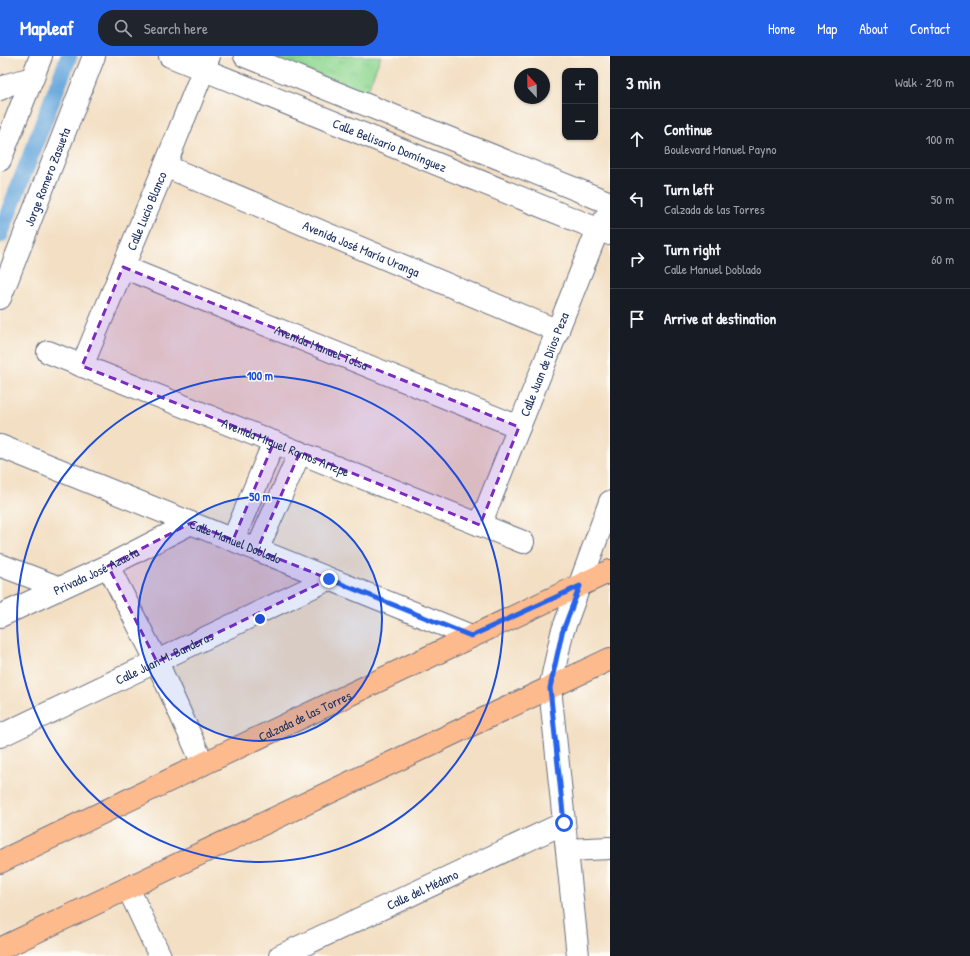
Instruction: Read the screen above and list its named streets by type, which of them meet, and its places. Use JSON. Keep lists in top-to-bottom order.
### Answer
{
  "streets": {
    "main road": ["Calzada de las Torres"],
    "street": [
      "Calle Belisario Domínguez",
      "Jorge Romero Zasueta",
      "Calle Lucio Blanco",
      "Avenida José María Uranga",
      "Avenida Manuel Tolsa",
      "Calle Juan de Diios Peza",
      "Avenida Miguel Ramos Arizpe",
      "Calle Manuel Doblado",
      "Privada José Azueta",
      "Calle Juan M. Banderas",
      "Calle del Médano"
    ]
  },
  "crossings": [
    ["Calle Belisario Domínguez", "Calle Lucio Blanco"],
    ["Calle Belisario Domínguez", "Calle Juan de Diios Peza"],
    ["Calle Lucio Blanco", "Avenida José María Uranga"],
    ["Calle Lucio Blanco", "Avenida Manuel Tolsa"],
    ["Calle Lucio Blanco", "Avenida Miguel Ramos Arizpe"],
    ["Avenida José María Uranga", "Calle Juan de Diios Peza"],
    ["Avenida Manuel Tolsa", "Calle Juan de Diios Peza"],
    ["Calle Juan de Diios Peza", "Avenida Miguel Ramos Arizpe"],
    ["Calle Manuel Doblado", "Privada José Azueta"],
    ["Calle Manuel Doblado", "Calle Juan M. Banderas"],
    ["Calle Manuel Doblado", "Calzada de las Torres"]
  ],
  "north": "top",
  "page": {
    "header": "Mapleaf",
    "search": "Search here",
    "nav": [
      "Home",
      "Map",
      "About",
      "Contact"
    ],
    "heading": ["3 min", "Walk · 210 m"],
    "map_buttons": ["+", "−"],
    "list": [
      ["Continue", "Boulevard Manuel Payno", "100 m"],
      ["Turn left", "Calzada de las Torres", "50 m"],
      ["Turn right", "Calle Manuel Doblado", "60 m"],
      "Arrive at destination"
    ]
  },
  "rings": ["100 m", "50 m"]
}
